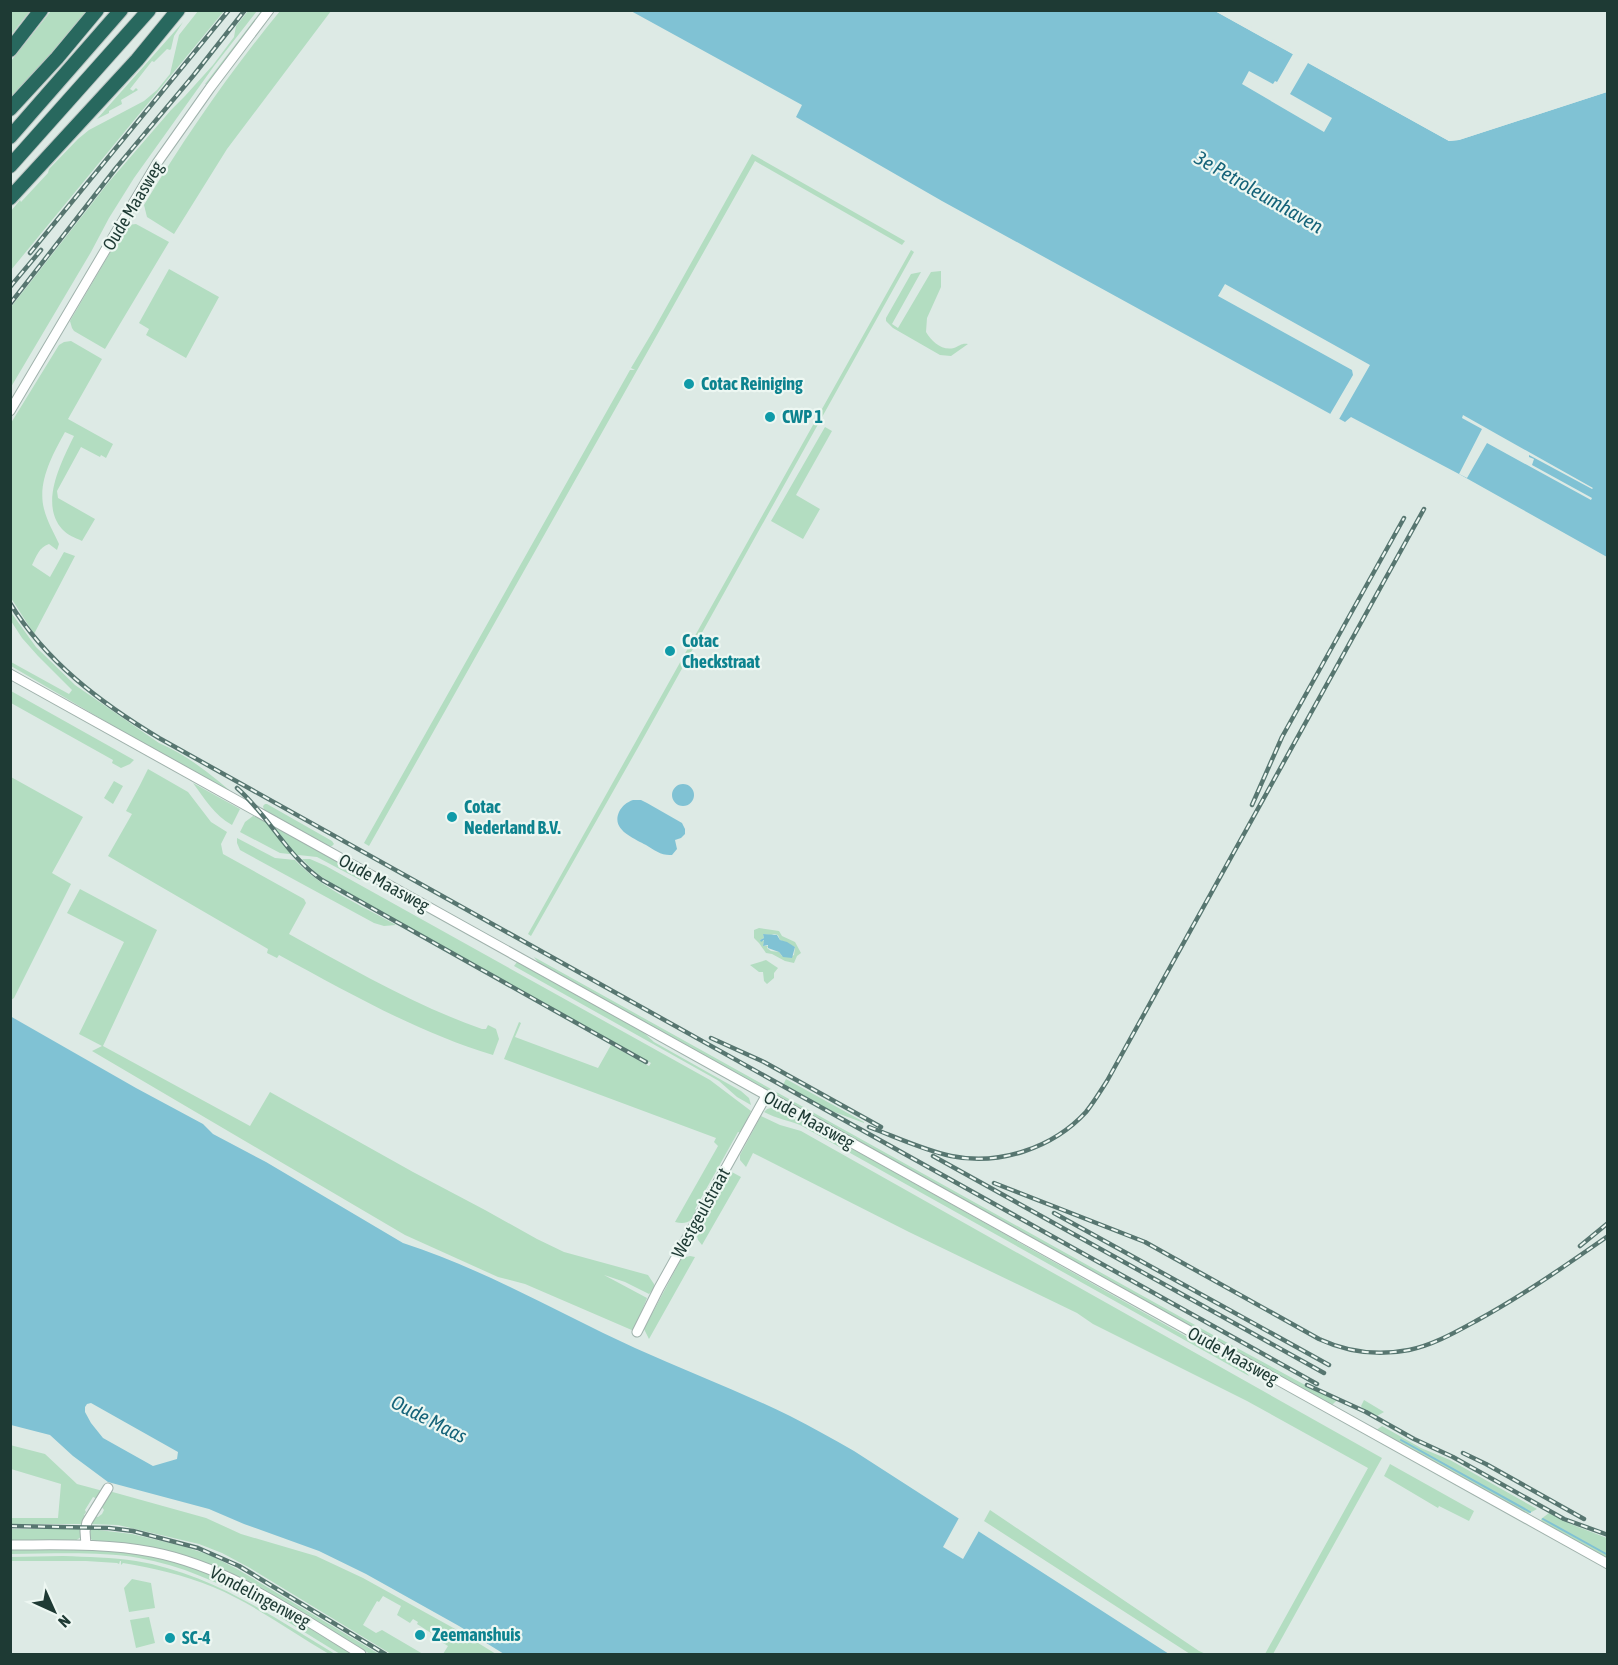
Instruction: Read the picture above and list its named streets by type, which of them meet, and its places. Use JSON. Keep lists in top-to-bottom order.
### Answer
{
  "streets": {
    "street": ["Oude Maasweg", "Westgeulstraat", "Vondelingenweg"]
  },
  "crossings": [
    ["Oude Maasweg", "Westgeulstraat"]
  ],
  "water": ["3e Petroleumhaven", "Oude Maas"],
  "places": [
    "Cotac Reiniging",
    "CWP 1",
    "Cotac Checkstraat",
    "Cotac Nederland B.V.",
    "Zeemanshuis",
    "SC-4"
  ],
  "north": "bottom right"
}
